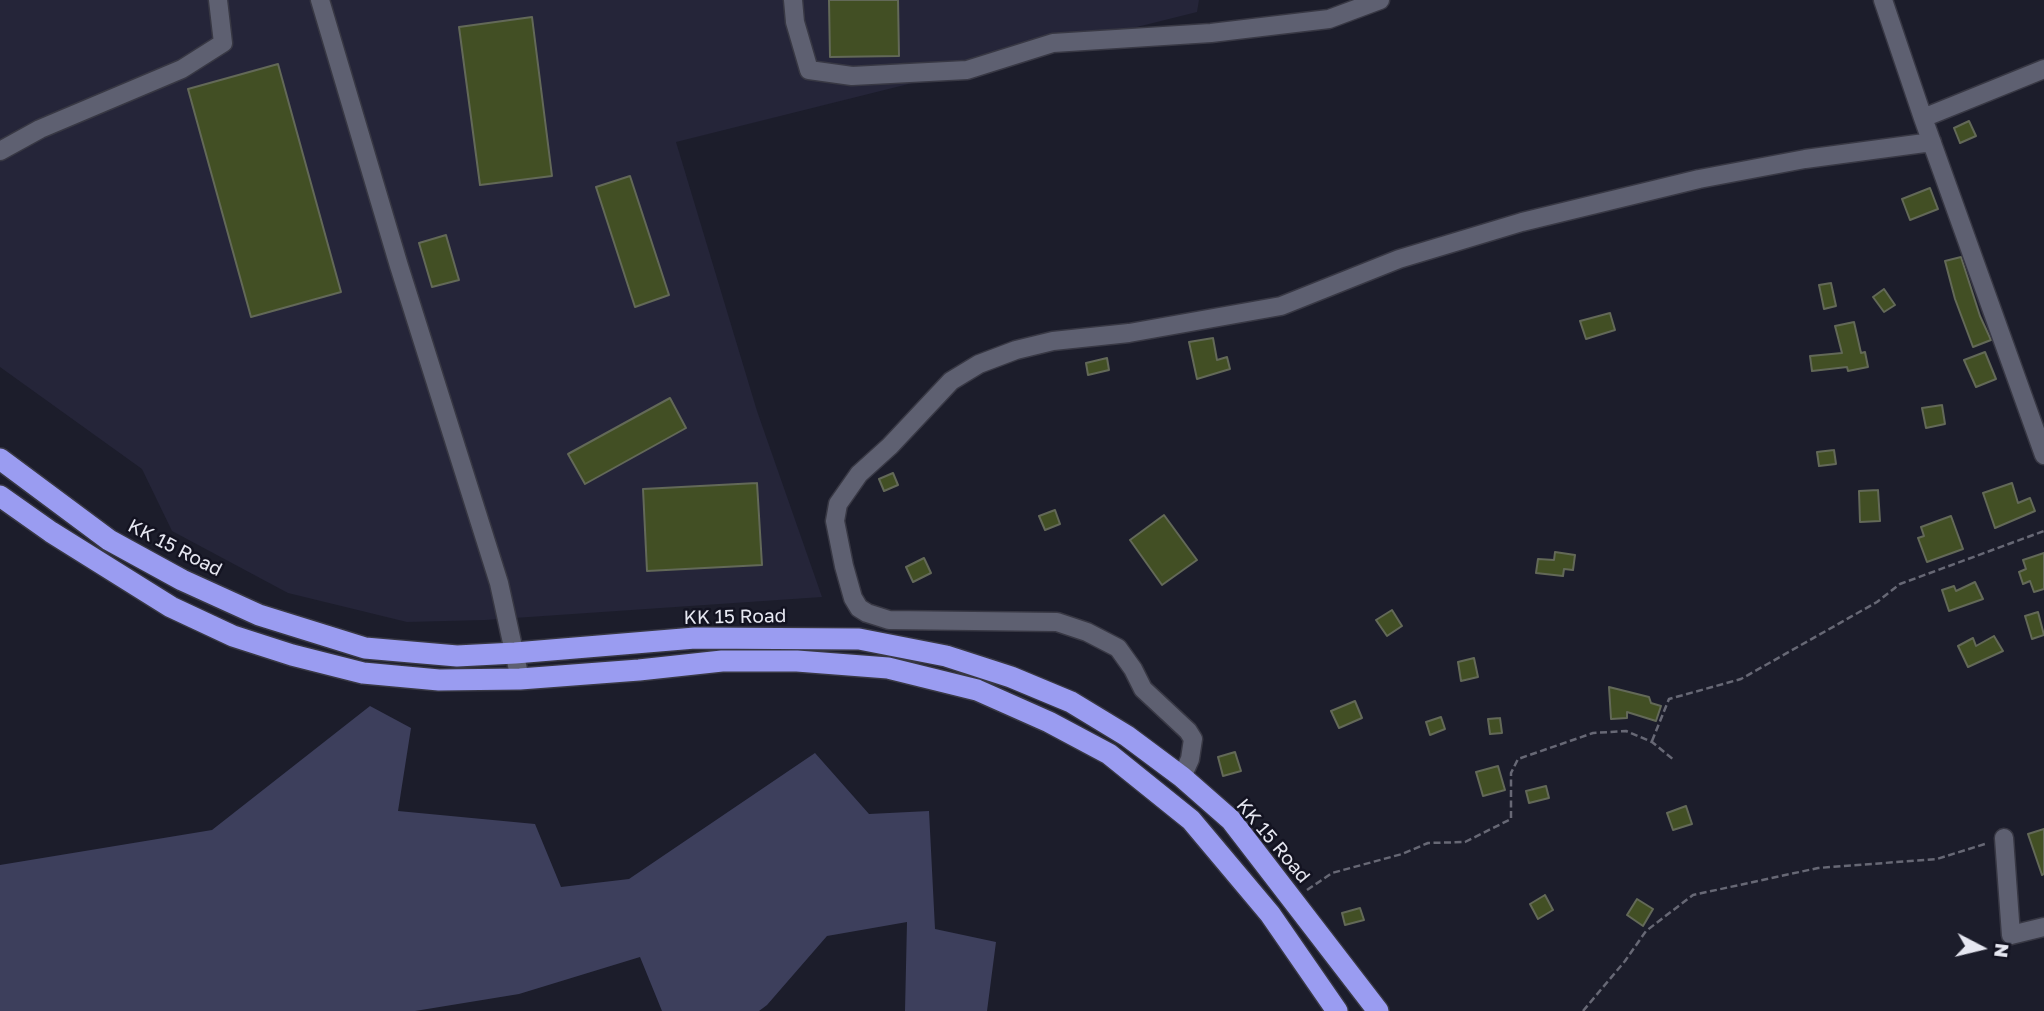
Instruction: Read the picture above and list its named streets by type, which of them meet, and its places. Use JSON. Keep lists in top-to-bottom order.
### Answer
{
  "streets": {
    "highway": ["KK 15 Road"]
  },
  "north": "right"
}
